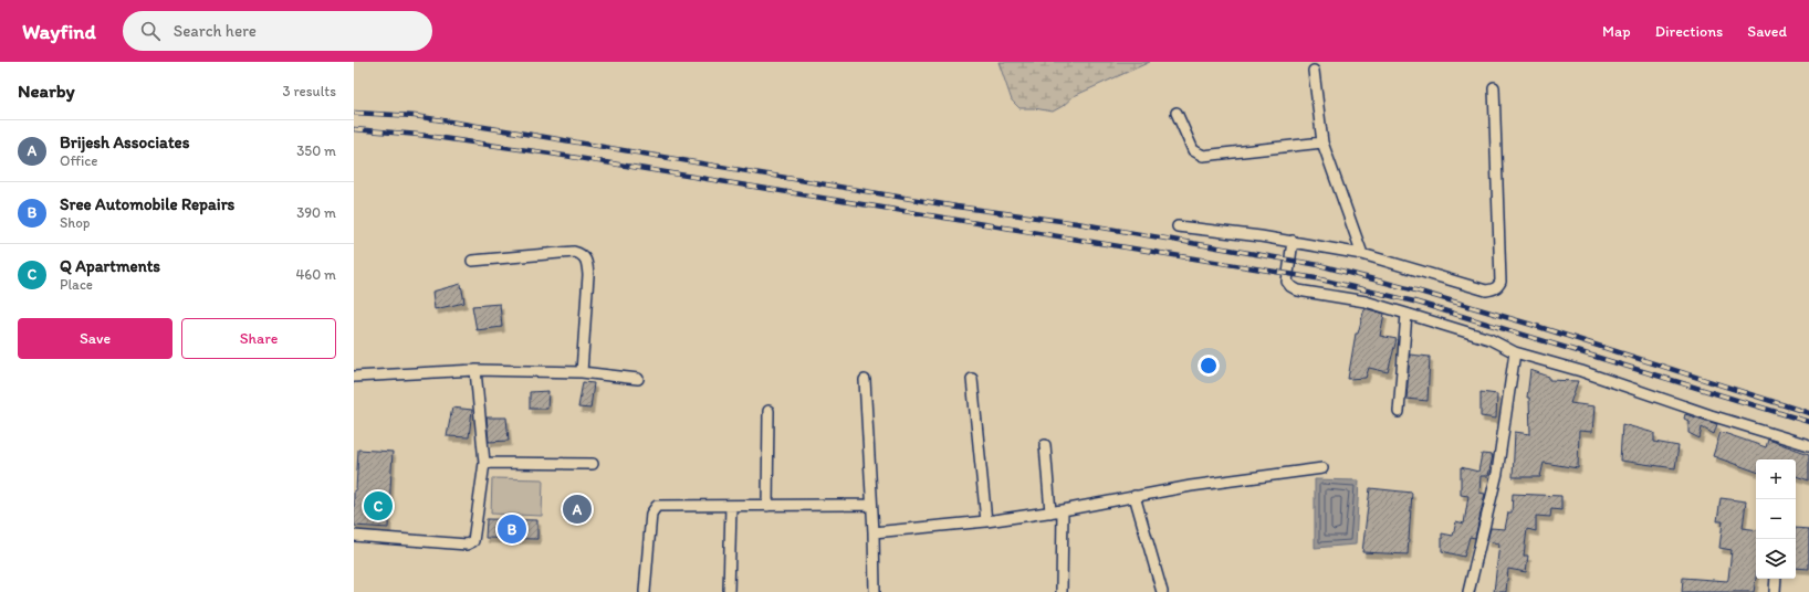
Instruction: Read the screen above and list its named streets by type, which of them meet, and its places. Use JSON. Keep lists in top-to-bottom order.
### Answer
{
  "page": {
    "header": "Wayfind",
    "search": "Search here",
    "nav": ["Map", "Directions", "Saved"],
    "heading": ["Nearby", "3 results"],
    "list": [
      {
        "mark": "A",
        "name": "Brijesh Associates",
        "note": "Office",
        "value": "350 m"
      },
      {
        "mark": "B",
        "name": "Sree Automobile Repairs",
        "note": "Shop",
        "value": "390 m"
      },
      {
        "mark": "C",
        "name": "Q Apartments",
        "note": "Place",
        "value": "460 m"
      }
    ],
    "buttons": ["Save", "Share"],
    "map_buttons": ["+", "−"],
    "pins": ["C", "A", "B"]
  }
}
